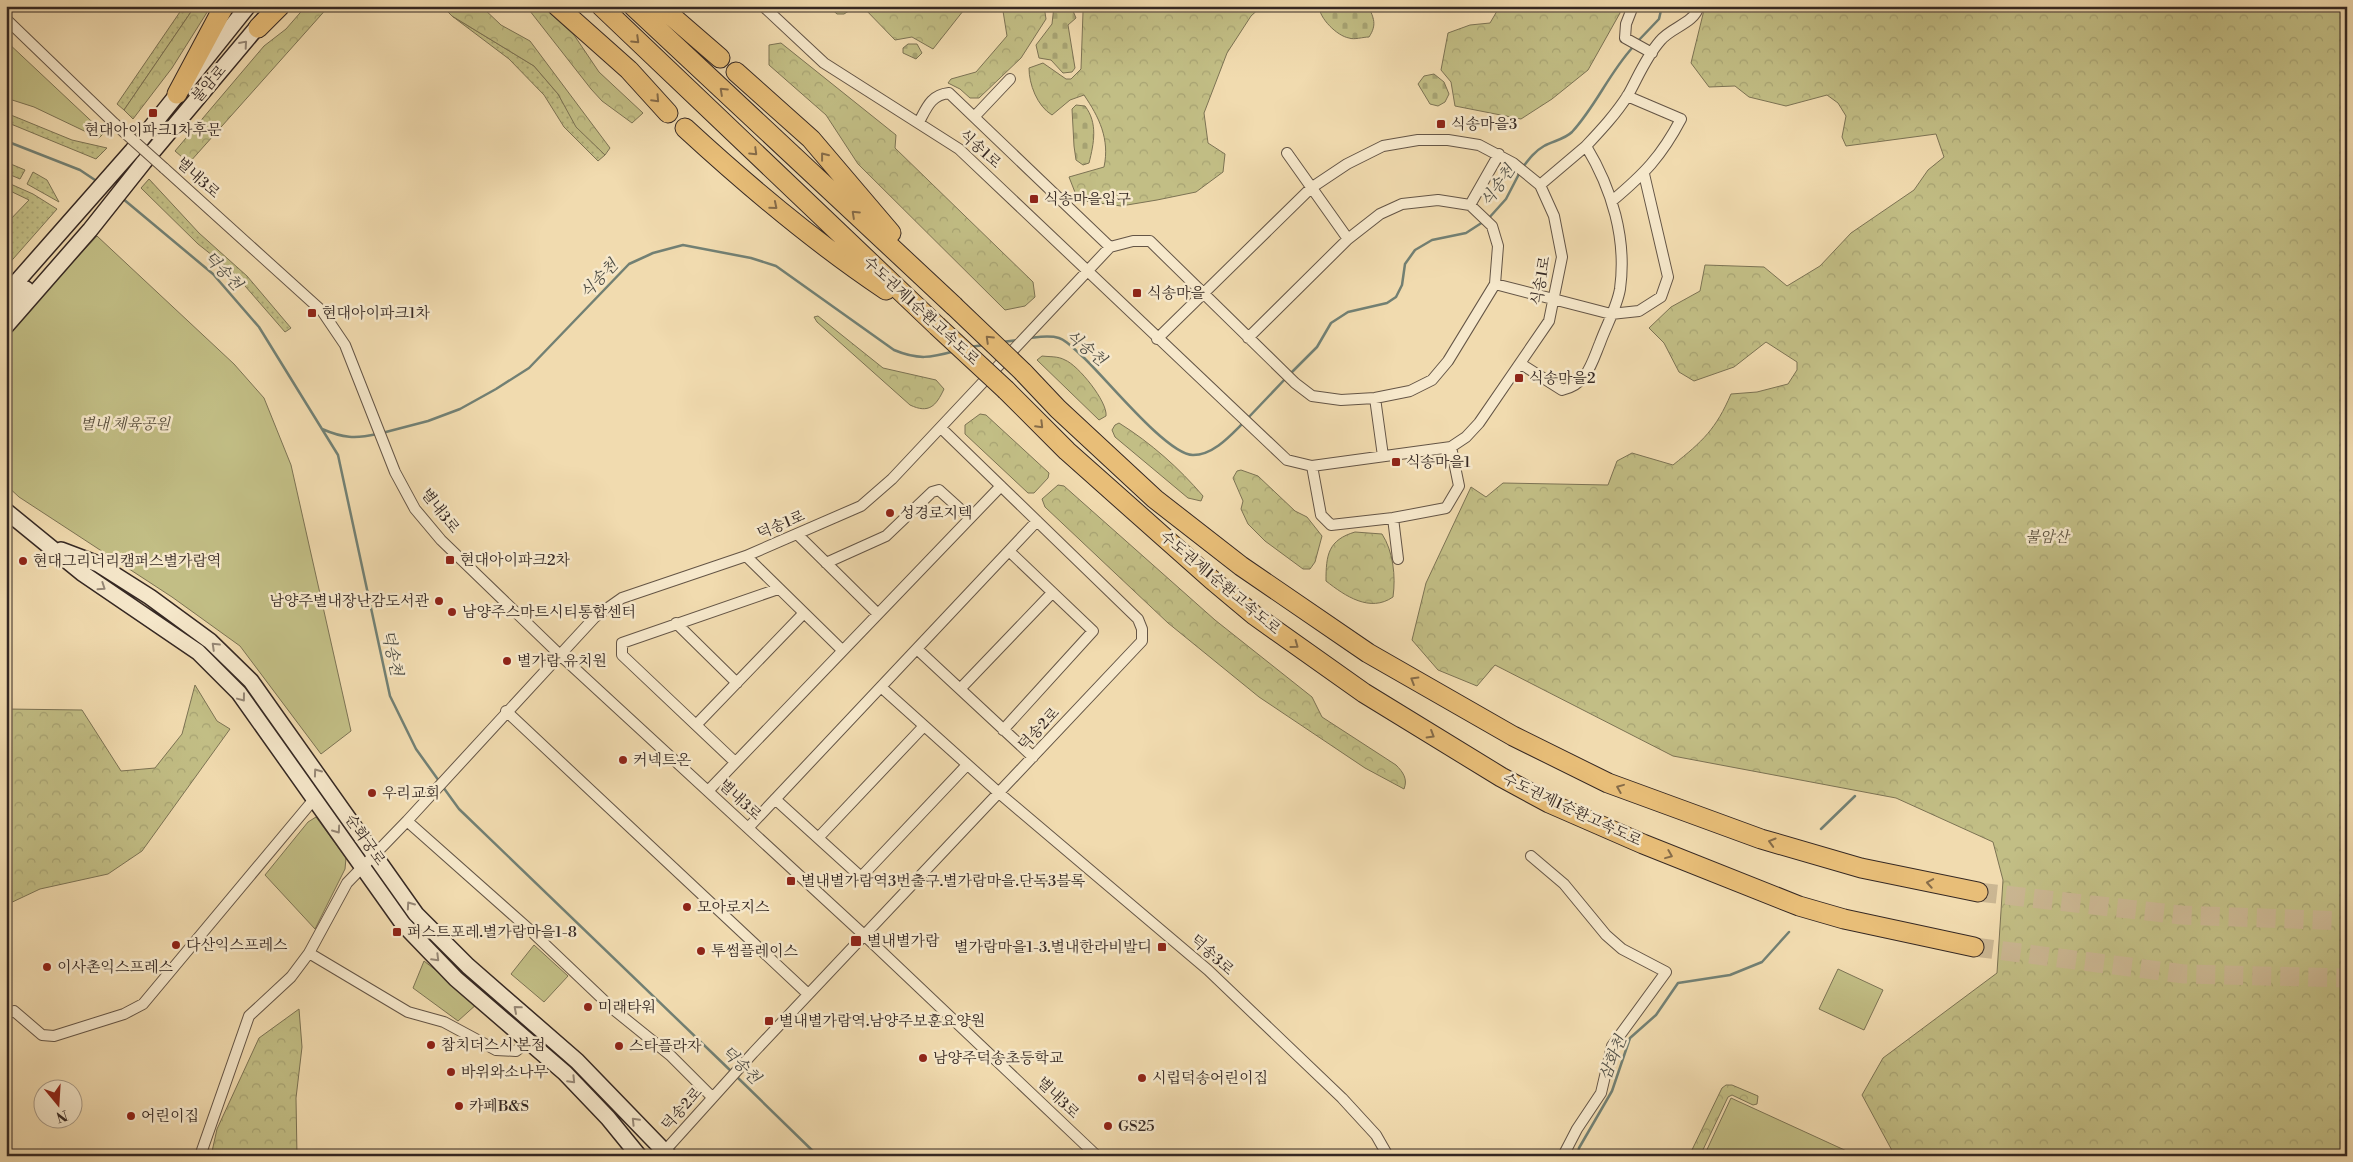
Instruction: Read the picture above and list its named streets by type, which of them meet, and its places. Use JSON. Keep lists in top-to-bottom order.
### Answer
{
  "streets": {
    "highway": ["수도권제1순환고속도로"],
    "street": [
      "불암로",
      "식송1로",
      "별내3로",
      "덕송1로",
      "덕송2로",
      "순화궁로",
      "덕송3로"
    ]
  },
  "crossings": [
    ["식송1로", "덕송1로"],
    ["별내3로", "덕송1로"],
    ["별내3로", "덕송2로"],
    ["덕송1로", "덕송2로"],
    ["덕송2로", "순화궁로"],
    ["덕송2로", "덕송3로"]
  ],
  "water": ["식송천", "덕송천", "삼화천"],
  "parks": ["별내 체육공원", "불암산"],
  "places": {
    "transit": [
      "현대아이파크1차후문",
      "식송마을3",
      "식송마을입구",
      "식송마을",
      "현대아이파크1차",
      "식송마을2",
      "식송마을1",
      "현대아이파크2차",
      "별내별가람역3번출구.별가람마을.단독3블록",
      "퍼스트포레.별가람마을1-8",
      "별내별가람",
      "별가람마을1-3.별내한라비발디",
      "별내별가람역.남양주보훈요양원"
    ],
    "other": [
      "성경로지텍",
      "현대그리너리캠퍼스별가람역",
      "남양주별내장난감도서관",
      "남양주스마트시티통합센터",
      "별가람 유치원",
      "커넥트온",
      "우리교회",
      "모아로지스",
      "다산익스프레스",
      "투썸플레이스",
      "이사촌익스프레스",
      "미래타워",
      "참치더스시 본점",
      "스타플라자",
      "남양주덕송초등학교",
      "바위와소나무",
      "시립덕송어린이집",
      "카페B&S",
      "어린이집",
      "GS25"
    ]
  },
  "north": "bottom"
}
